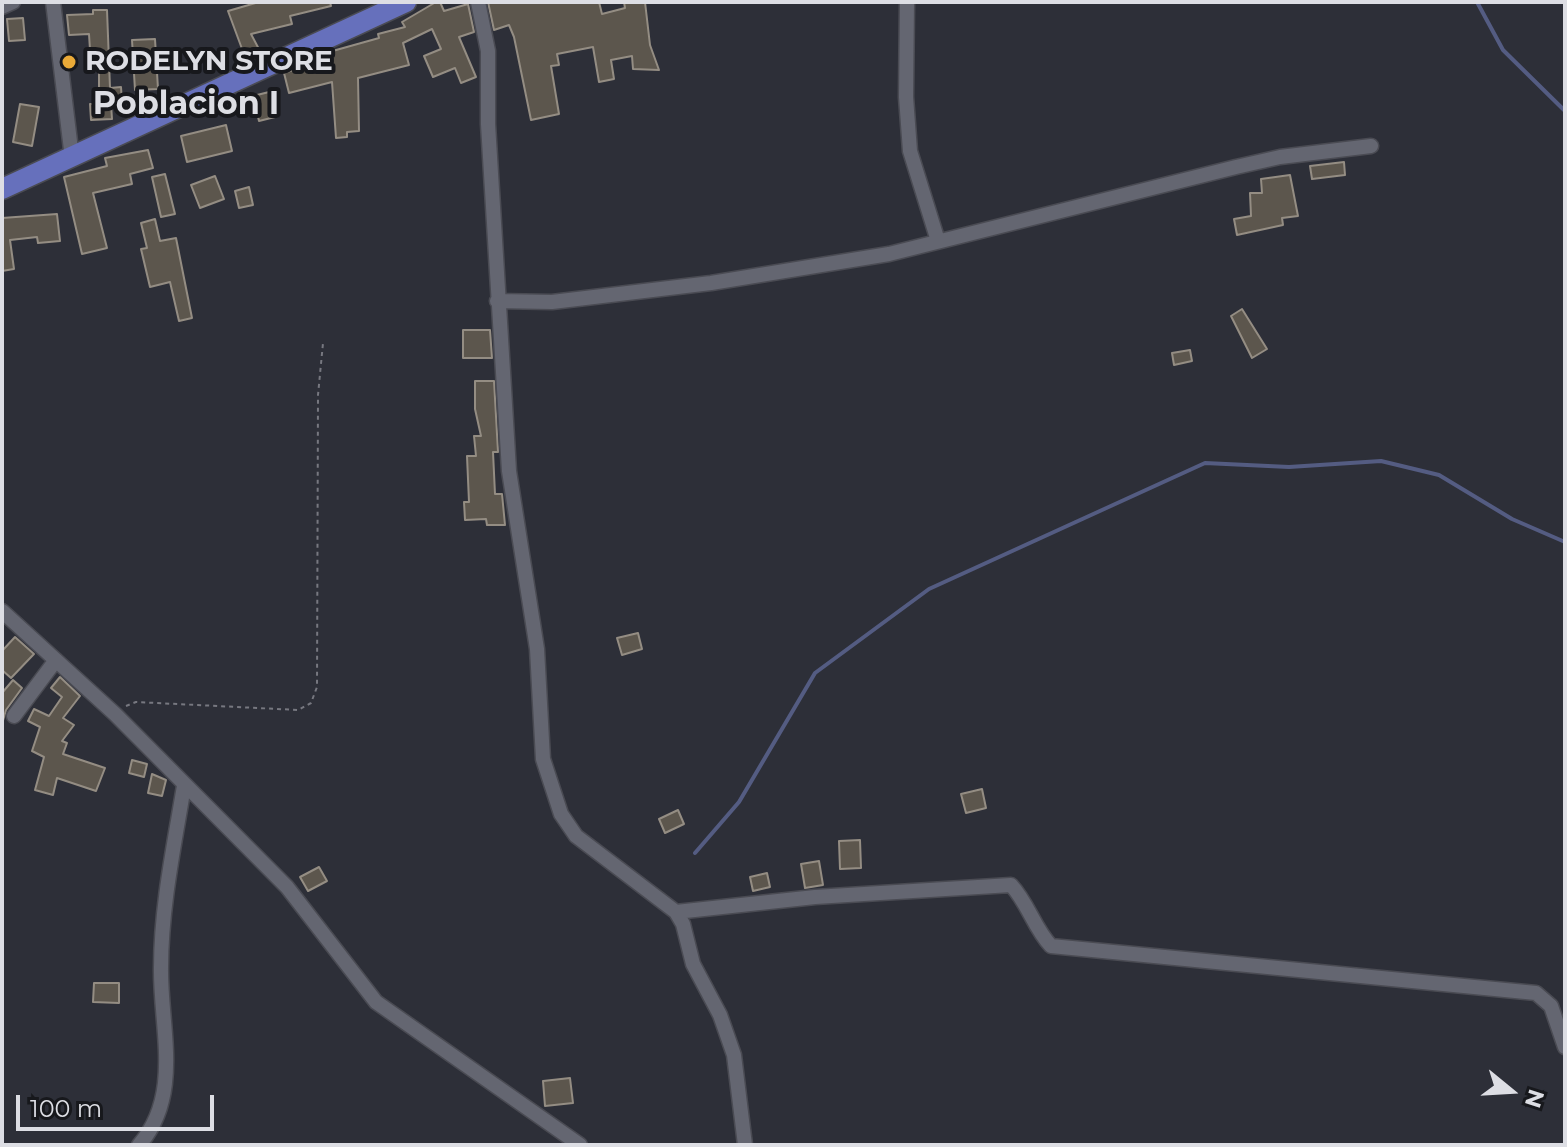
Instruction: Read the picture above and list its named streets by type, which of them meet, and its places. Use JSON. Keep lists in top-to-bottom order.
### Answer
{
  "districts": ["Poblacion I"],
  "places": ["RODELYN STORE"],
  "scale_bar": "100 m",
  "north": "right"
}
